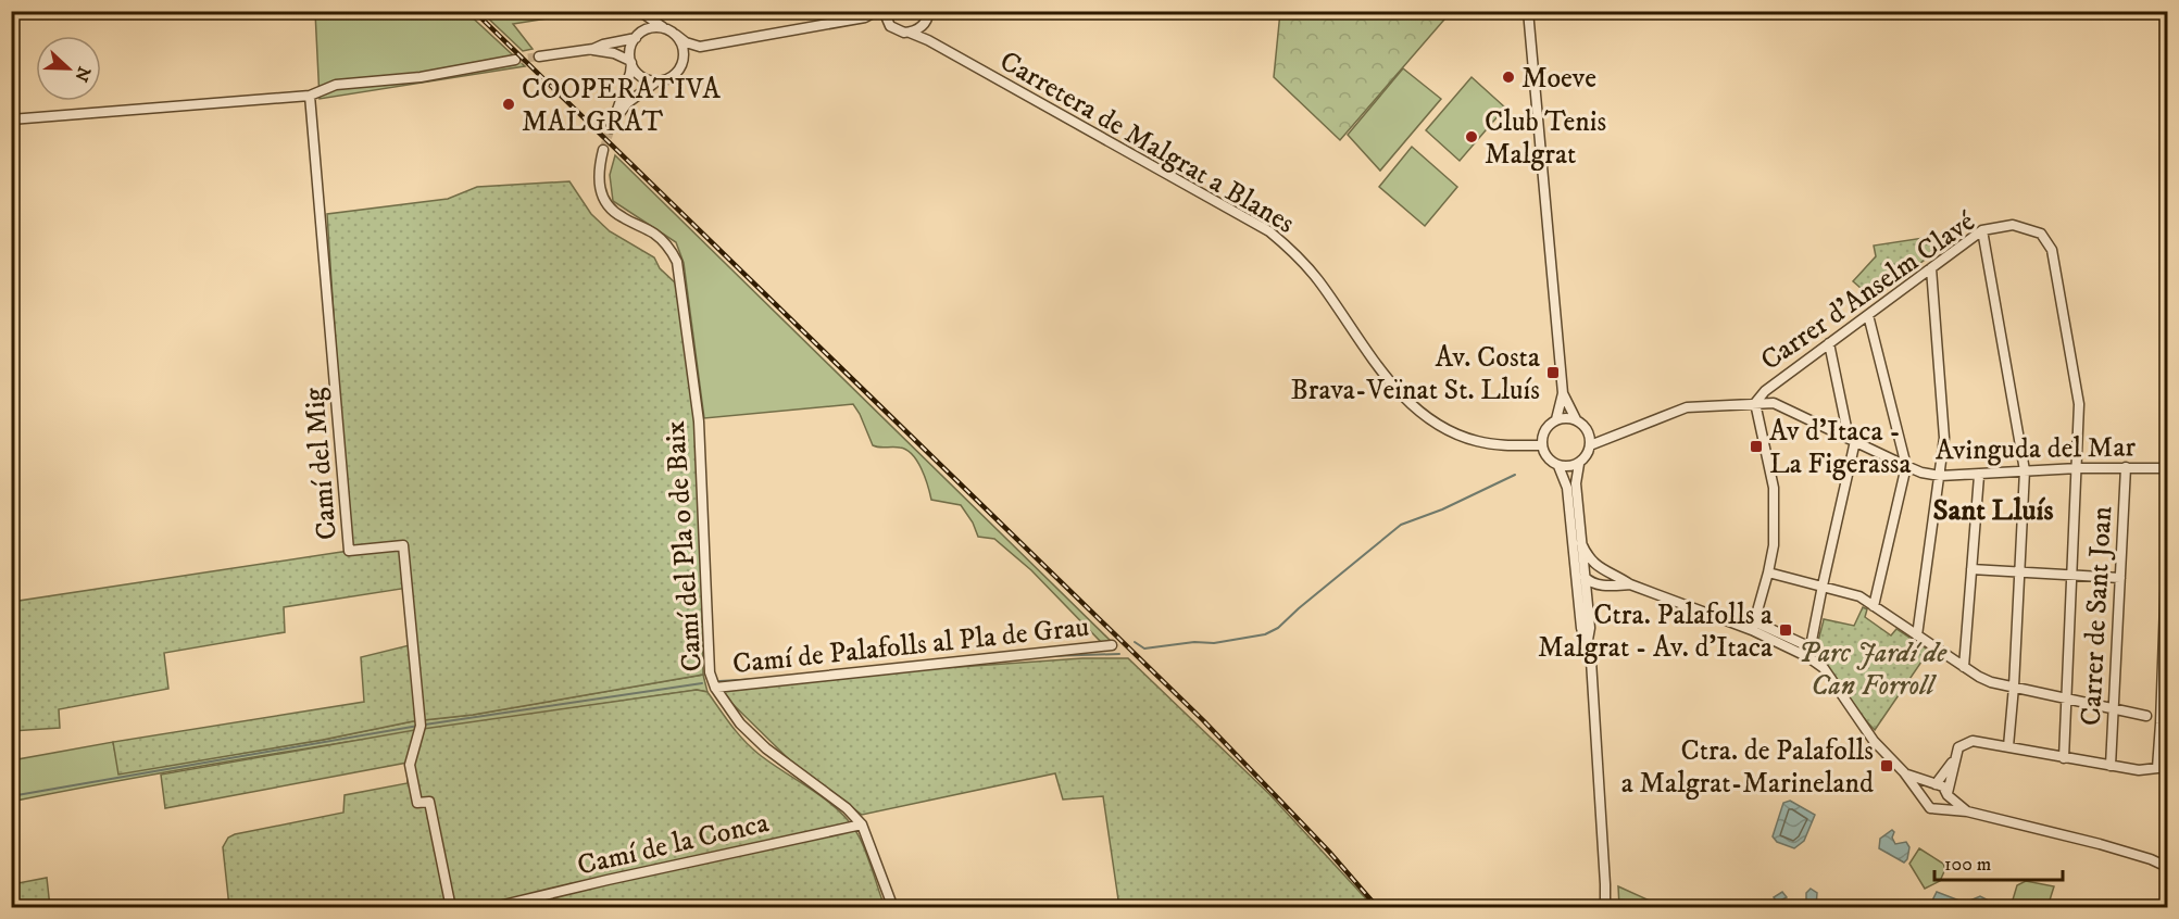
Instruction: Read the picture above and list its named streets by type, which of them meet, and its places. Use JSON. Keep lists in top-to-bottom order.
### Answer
{
  "streets": {
    "street": [
      "Carretera de Malgrat a Blanes",
      "Carrer d'Anselm Clavé",
      "Avinguda del Mar",
      "Camí del Mig",
      "Camí del Pla o de Baix",
      "Carrer de Sant Joan",
      "Camí de Palafolls al Pla de Grau",
      "Camí de la Conca"
    ]
  },
  "crossings": [
    ["Carretera de Malgrat a Blanes", "Avinguda del Mar"],
    ["Carrer d'Anselm Clavé", "Avinguda del Mar"],
    ["Avinguda del Mar", "Carrer de Sant Joan"],
    ["Camí del Pla o de Baix", "Camí de Palafolls al Pla de Grau"],
    ["Camí del Pla o de Baix", "Camí de la Conca"]
  ],
  "districts": ["Sant Lluís"],
  "parks": ["Parc Jardí de Can Forroll"],
  "places": {
    "other": ["Moeve", "COOPERATIVA MALGRAT", "Club Tenis Malgrat"],
    "transit": [
      "Av. Costa Brava-Veïnat St. Lluís",
      "Av d'Itaca - La Figerassa",
      "Ctra. Palafolls a Malgrat - Av. d'Itaca",
      "Ctra. de Palafolls a Malgrat-Marineland"
    ]
  },
  "scale_bar": "100 m",
  "north": "right"
}
